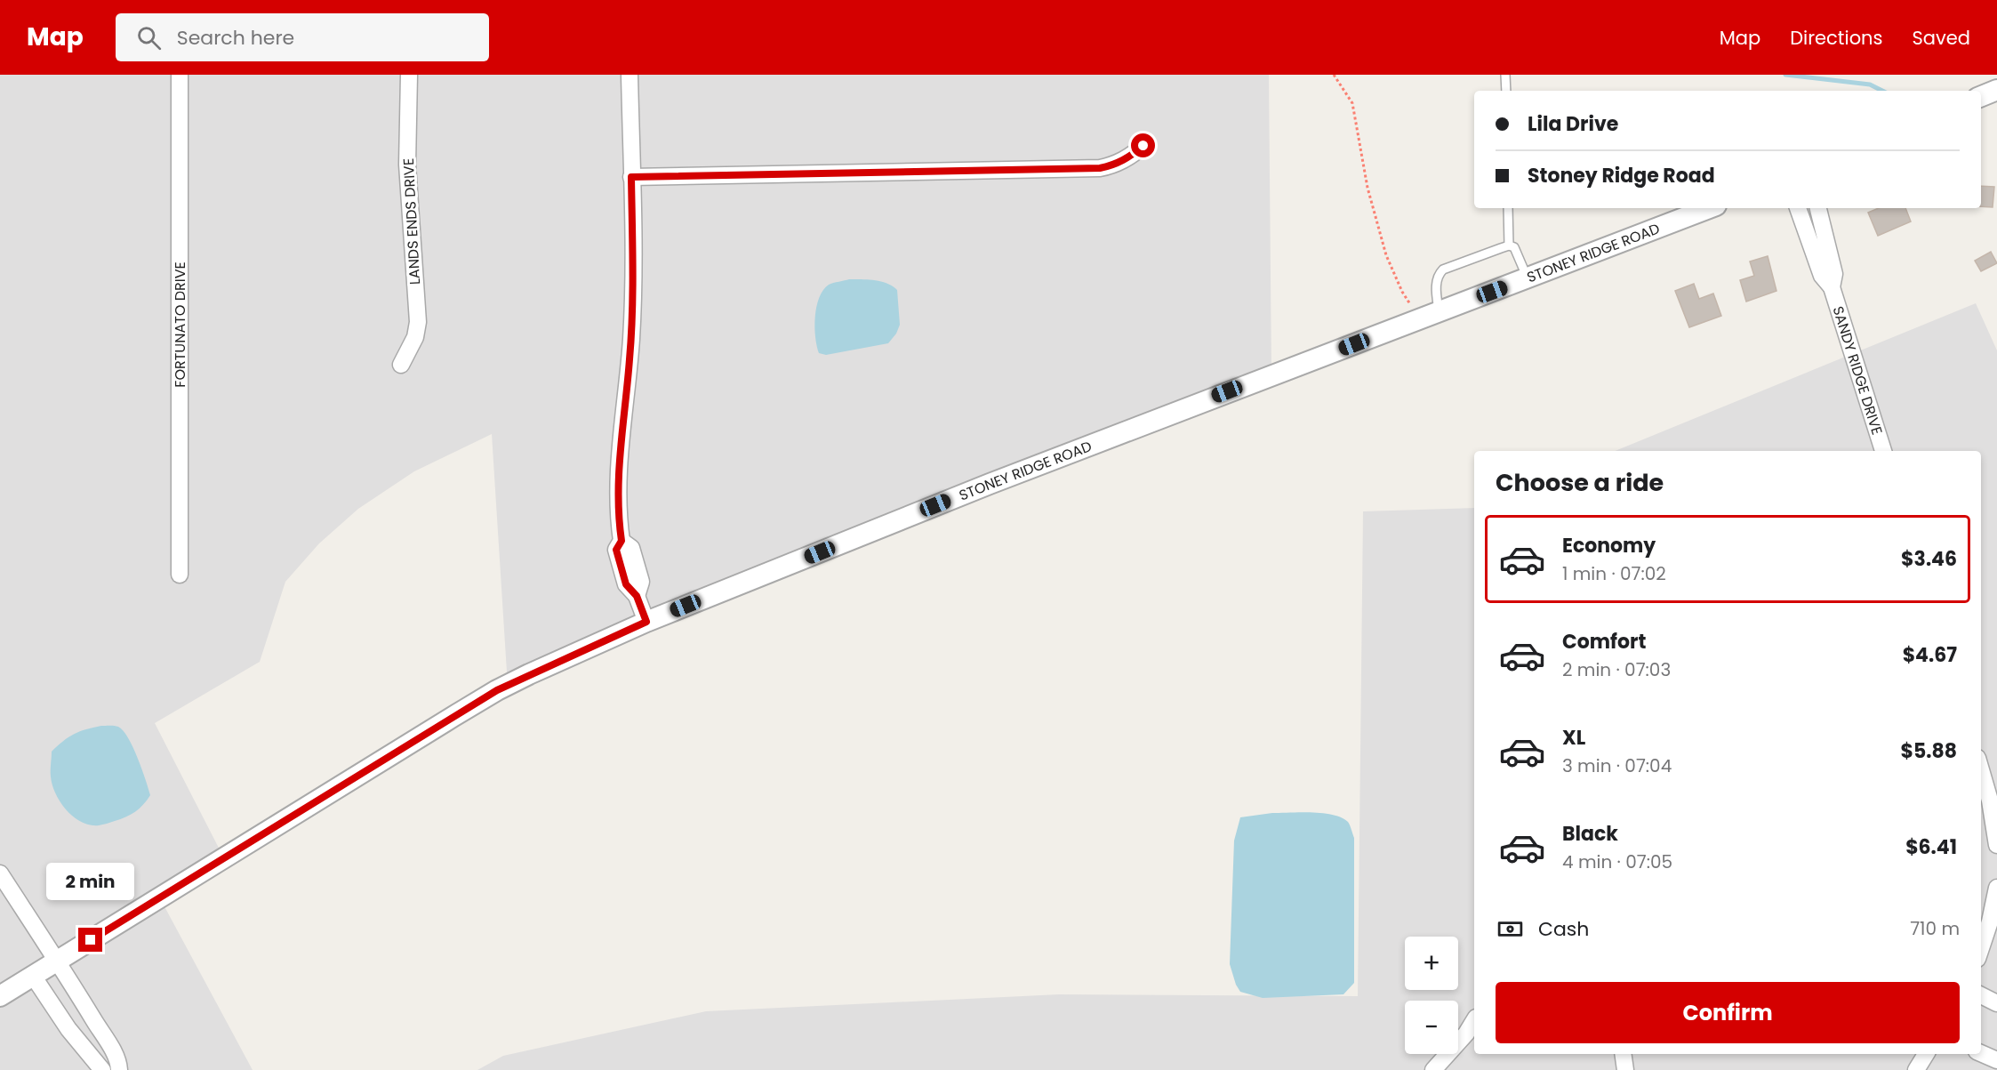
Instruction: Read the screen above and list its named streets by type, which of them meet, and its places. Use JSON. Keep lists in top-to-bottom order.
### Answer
{
  "streets": {
    "street": [
      "LANDS ENDS DRIVE",
      "STONEY RIDGE ROAD",
      "FORTUNATO DRIVE",
      "SANDY RIDGE DRIVE"
    ]
  },
  "page": {
    "header": "Map",
    "search": "Search here",
    "nav": ["Map", "Directions", "Saved"],
    "banner": ["Lila Drive", "Stoney Ridge Road"],
    "heading": "Choose a ride",
    "list": [
      {
        "name": "Economy",
        "note": "1 min · 07:02",
        "value": "$3.46"
      },
      {
        "name": "Comfort",
        "note": "2 min · 07:03",
        "value": "$4.67"
      },
      {
        "name": "XL",
        "note": "3 min · 07:04",
        "value": "$5.88"
      },
      {
        "name": "Black",
        "note": "4 min · 07:05",
        "value": "$6.41"
      }
    ],
    "bubble": "2 min",
    "pay": ["Cash", "710 m"],
    "map_buttons": ["+", "−"],
    "buttons": "Confirm"
  }
}
